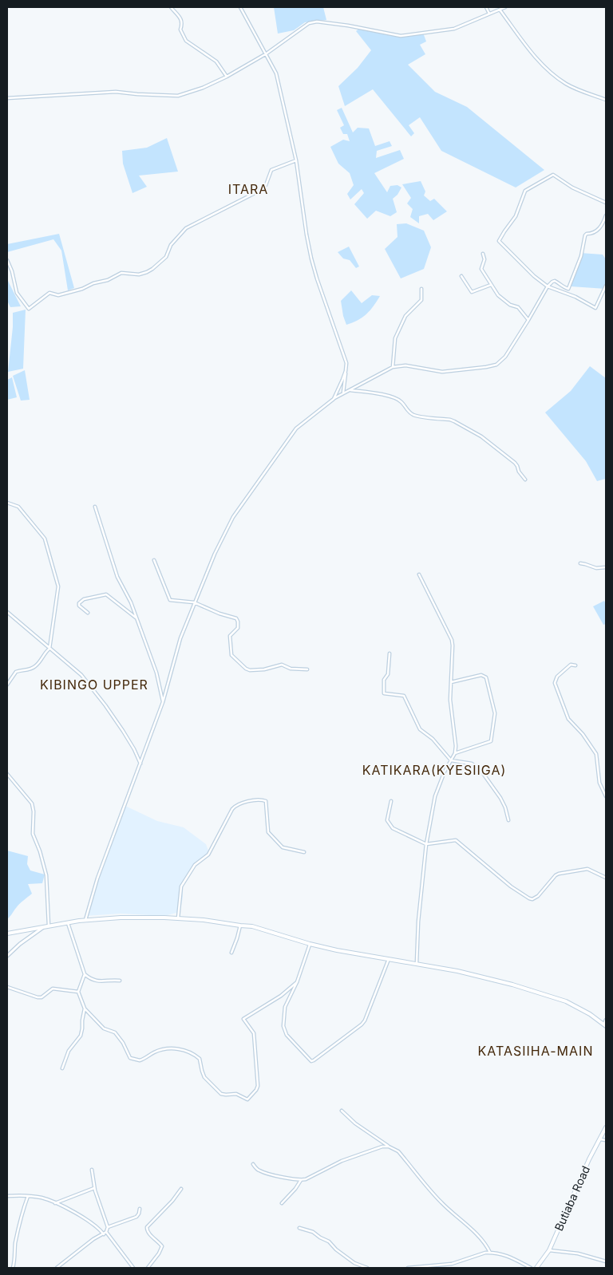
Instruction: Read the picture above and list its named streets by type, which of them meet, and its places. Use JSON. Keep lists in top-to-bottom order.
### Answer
{
  "streets": {
    "main road": ["Butiaba Road"]
  },
  "districts": [
    "ITARA",
    "KIBINGO UPPER",
    "KATIKARA(KYESIIGA)",
    "KATASIIHA-MAIN"
  ]
}
